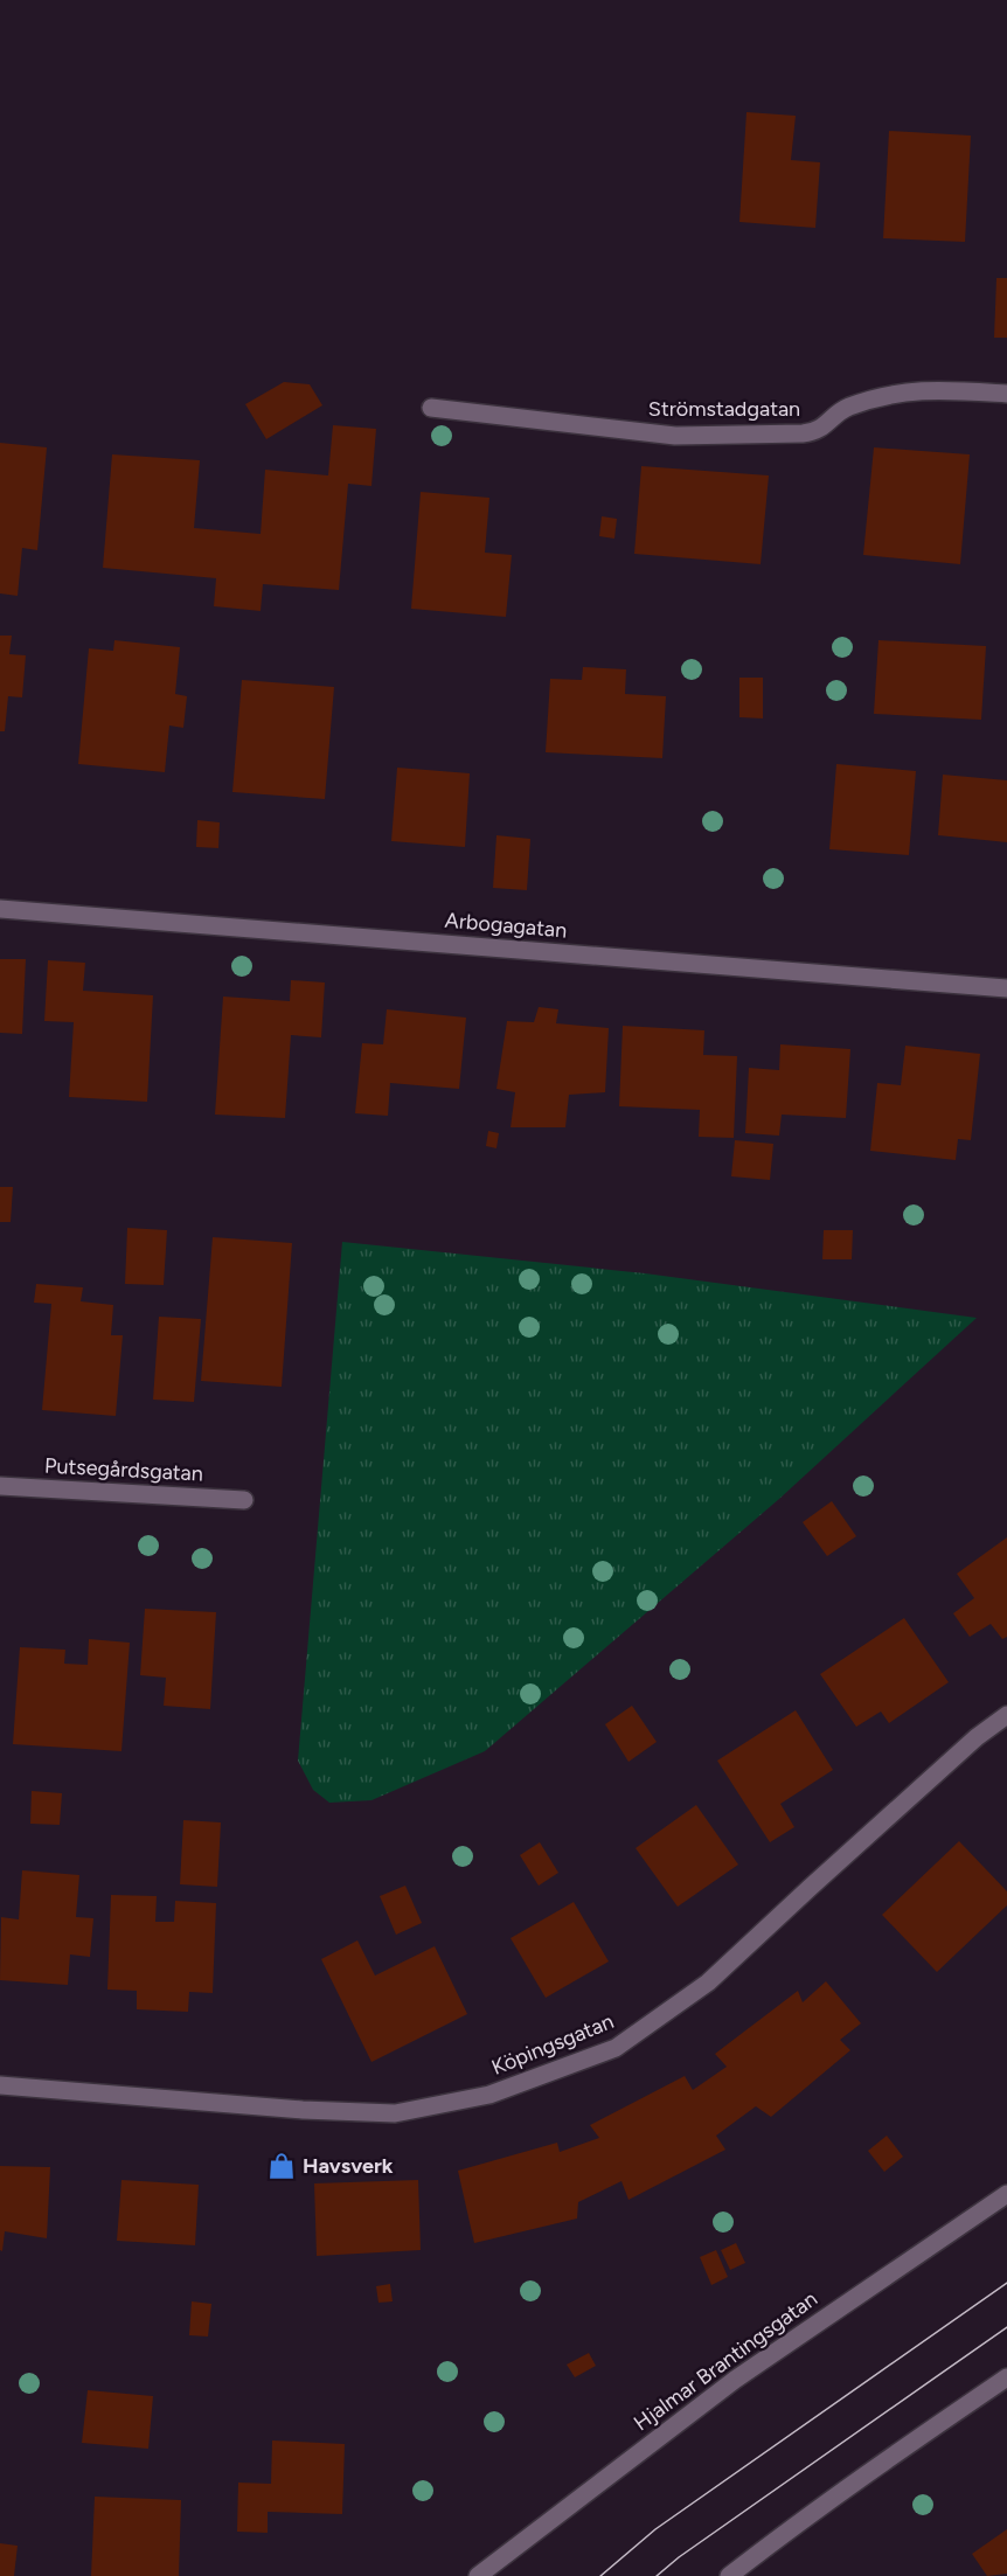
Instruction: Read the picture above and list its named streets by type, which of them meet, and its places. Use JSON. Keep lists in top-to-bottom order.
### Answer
{
  "streets": {
    "street": [
      "Strömstadgatan",
      "Arbogagatan",
      "Putsegårdsgatan",
      "Köpingsgatan",
      "Hjalmar Brantingsgatan"
    ]
  },
  "places": {
    "shop": ["Havsverk"]
  }
}
